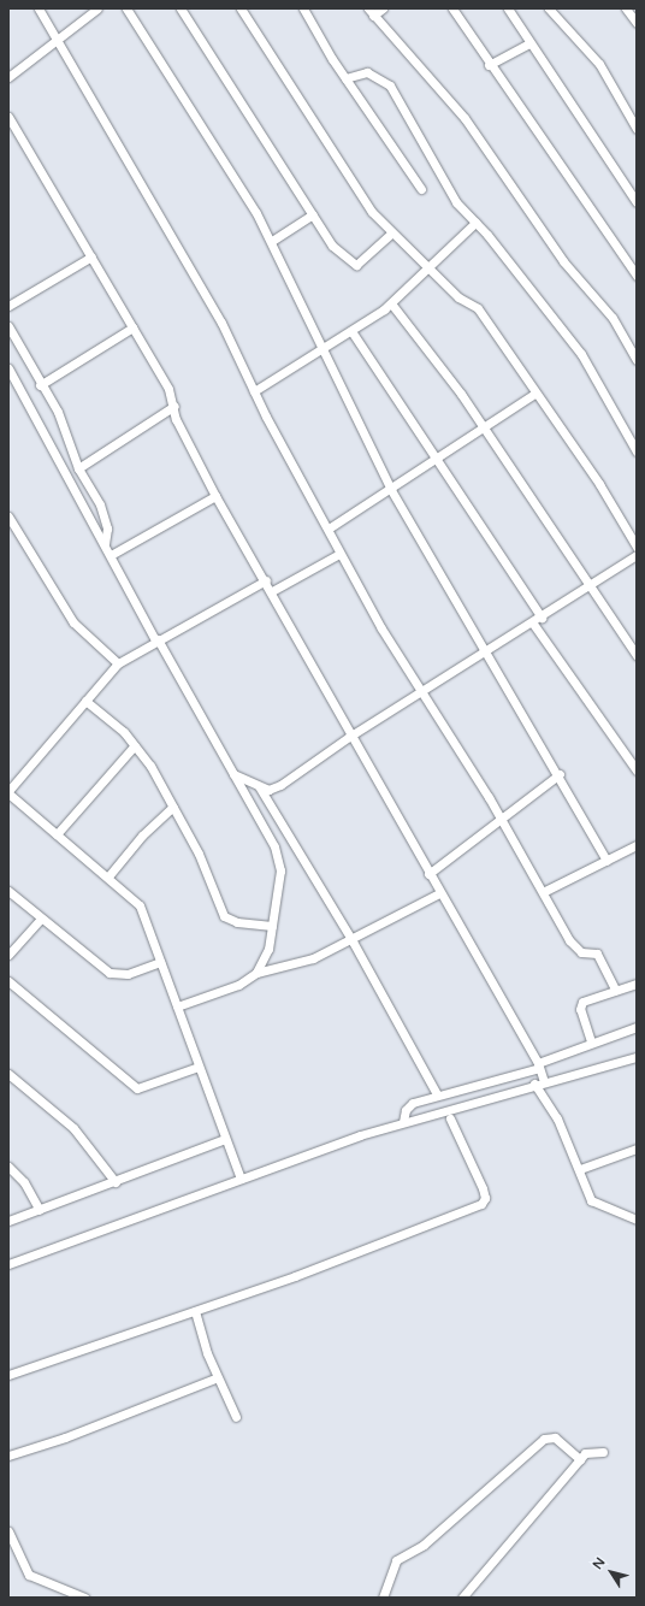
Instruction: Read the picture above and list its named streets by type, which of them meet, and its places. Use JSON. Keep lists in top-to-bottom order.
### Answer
{
  "north": "top left"
}
